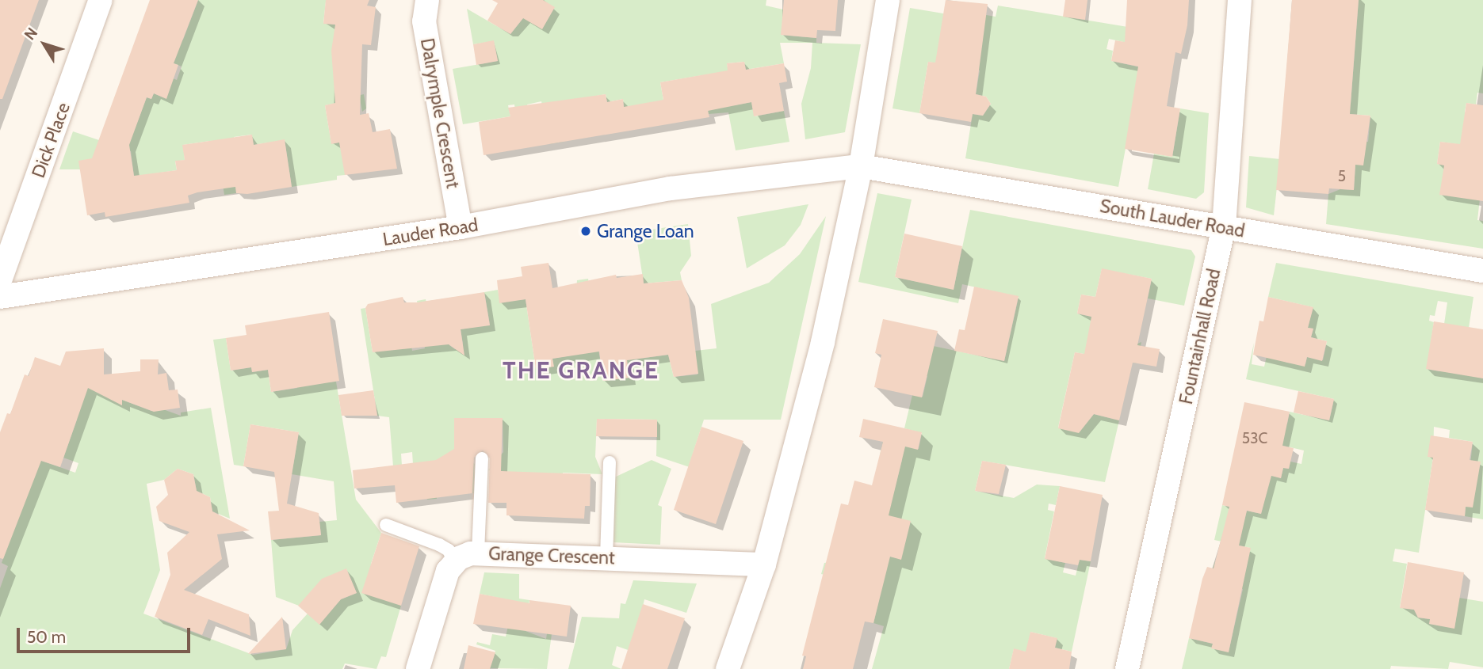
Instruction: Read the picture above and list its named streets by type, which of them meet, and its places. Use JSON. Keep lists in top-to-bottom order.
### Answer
{
  "streets": {
    "street": [
      "Dalrymple Crescent",
      "Dick Place",
      "South Lauder Road",
      "Lauder Road",
      "Fountainhall Road",
      "Grange Crescent"
    ]
  },
  "crossings": [
    ["Dalrymple Crescent", "Lauder Road"],
    ["South Lauder Road", "Lauder Road"],
    ["South Lauder Road", "Fountainhall Road"]
  ],
  "districts": ["THE GRANGE"],
  "places": ["Grange Loan"],
  "house_numbers": ["5", "53C"],
  "scale_bar": "50 m",
  "north": "top left"
}
